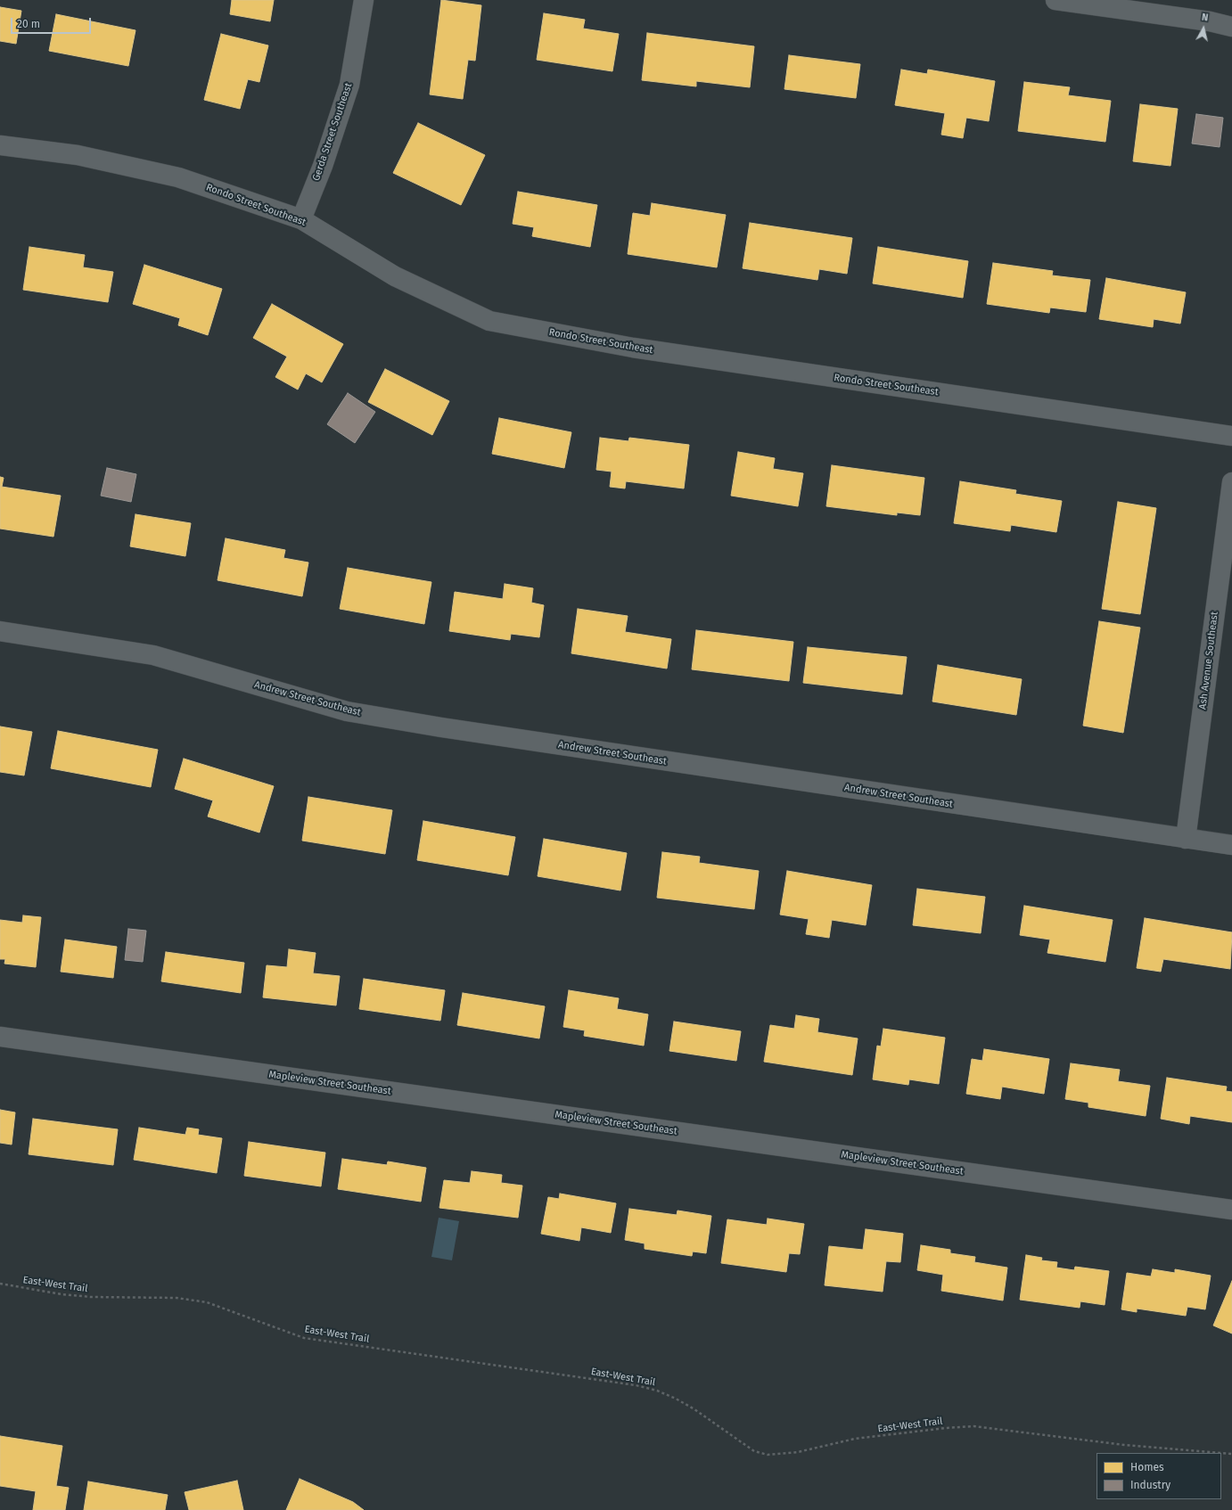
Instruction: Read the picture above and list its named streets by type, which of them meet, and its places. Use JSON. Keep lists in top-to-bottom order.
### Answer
{
  "streets": {
    "street": [
      "Gerda Street Southeast",
      "Rondo Street Southeast",
      "Ash Avenue Southeast",
      "Andrew Street Southeast",
      "Mapleview Street Southeast"
    ],
    "path": ["East-West Trail"]
  },
  "crossings": [
    ["Gerda Street Southeast", "Rondo Street Southeast"],
    ["Ash Avenue Southeast", "Andrew Street Southeast"]
  ],
  "legend": ["Homes", "Industry"],
  "scale_bar": "20 m",
  "north": "top"
}
